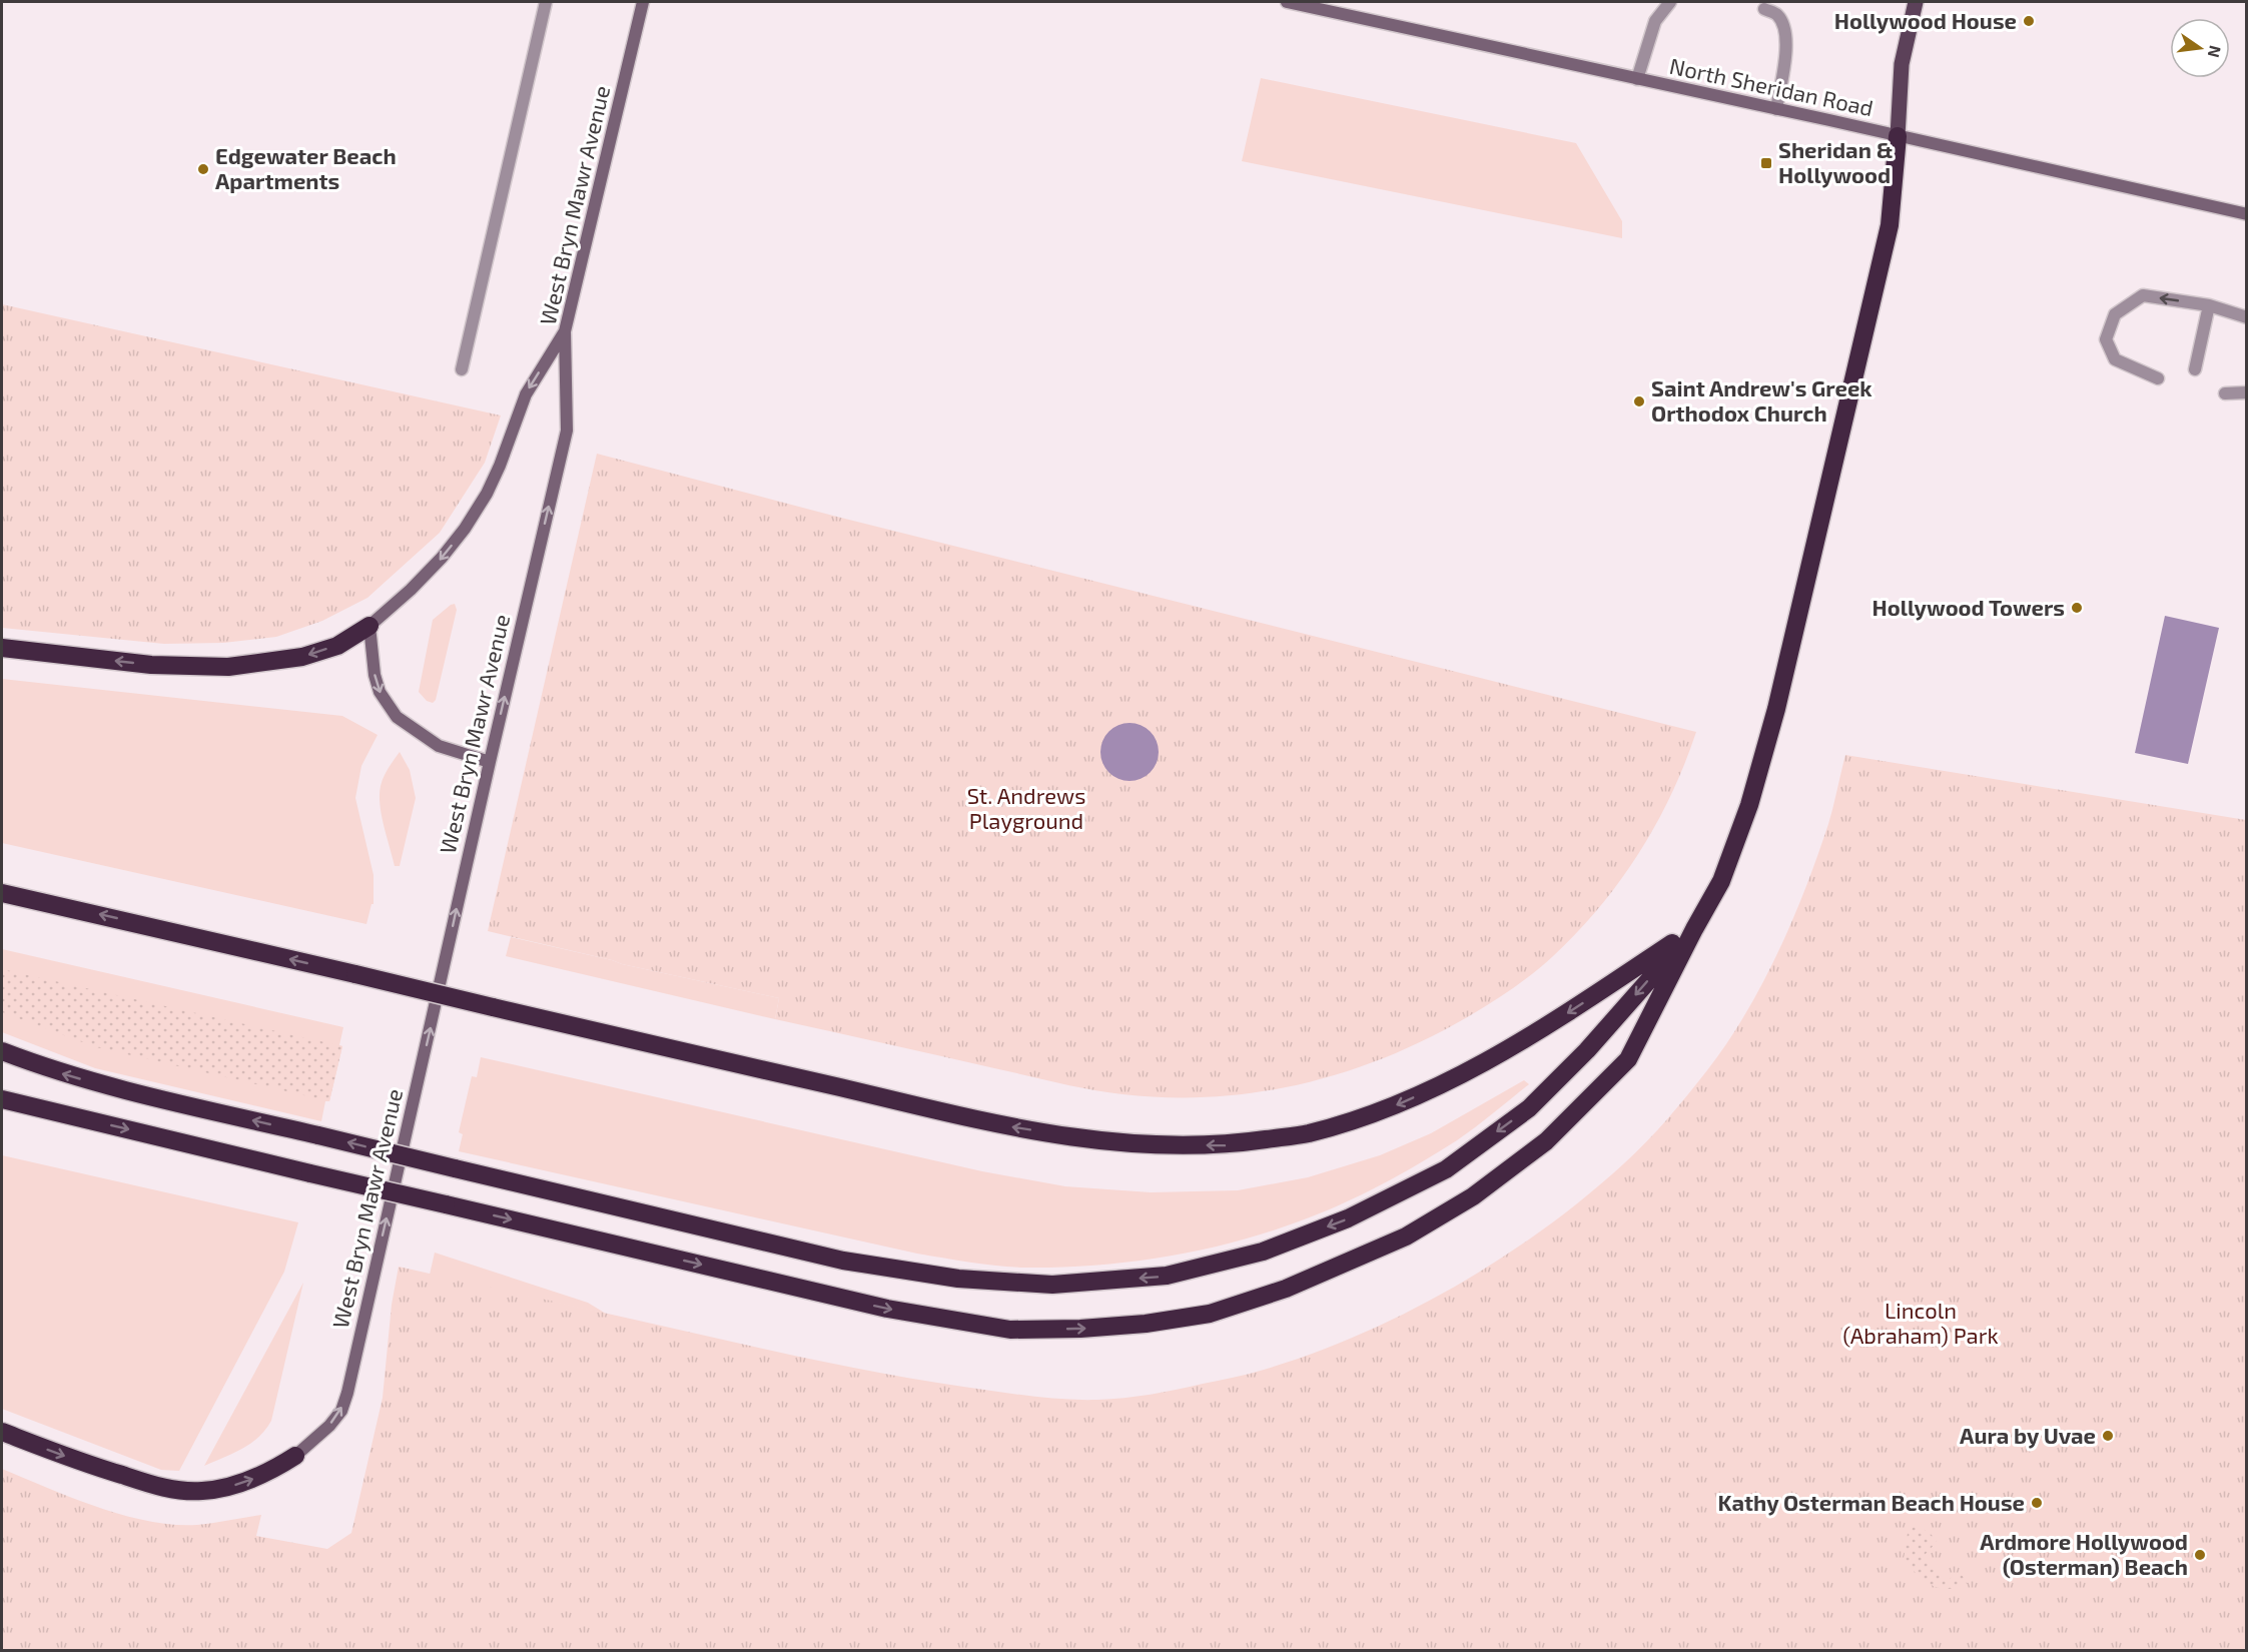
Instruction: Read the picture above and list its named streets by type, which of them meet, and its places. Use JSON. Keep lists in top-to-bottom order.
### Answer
{
  "streets": {
    "main road": ["North Sheridan Road", "West Bryn Mawr Avenue"]
  },
  "one_way": ["West Bryn Mawr Avenue"],
  "parks": ["St. Andrews Playground", "Lincoln (Abraham) Park"],
  "places": {
    "other": [
      "Hollywood House",
      "Edgewater Beach Apartments",
      "Saint Andrew's Greek Orthodox Church",
      "Hollywood Towers",
      "Aura by Uvae",
      "Kathy Osterman Beach House",
      "Ardmore Hollywood (Osterman) Beach"
    ],
    "transit": ["Sheridan & Hollywood"]
  },
  "north": "right"
}
